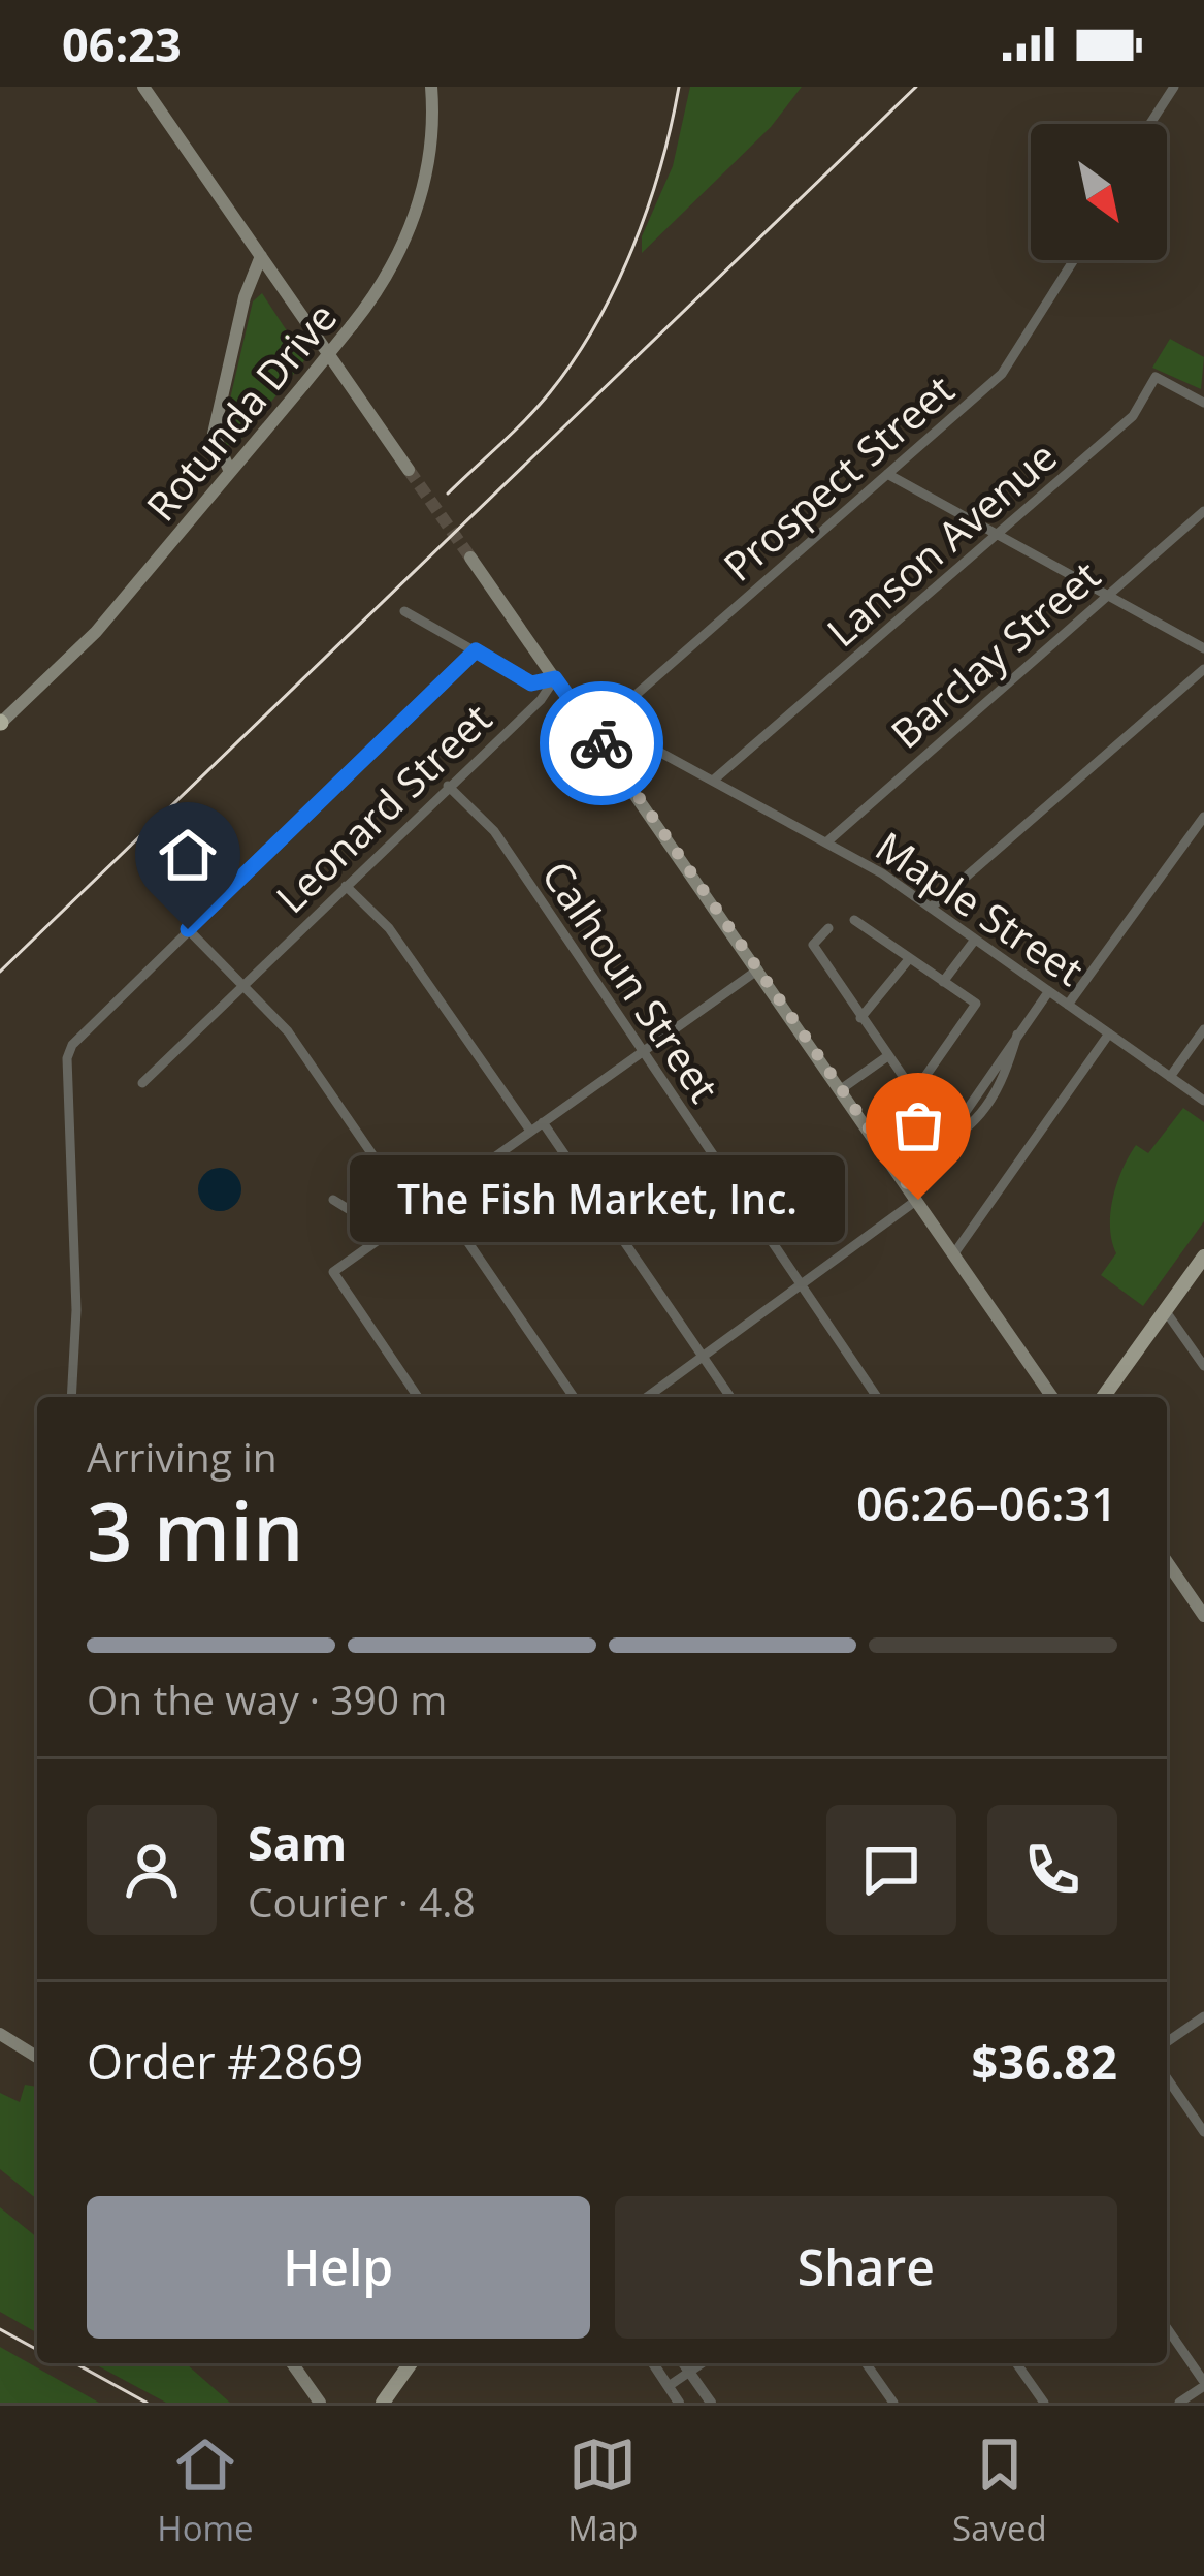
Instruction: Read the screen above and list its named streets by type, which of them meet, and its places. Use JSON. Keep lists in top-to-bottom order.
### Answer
{
  "streets": {
    "main road": ["Rotunda Drive"],
    "street": [
      "Prospect Street",
      "Lanson Avenue",
      "Barclay Street",
      "Leonard Street",
      "Maple Street",
      "Calhoun Street"
    ]
  },
  "crossings": [
    ["Prospect Street", "Maple Street"],
    ["Lanson Avenue", "Maple Street"],
    ["Barclay Street", "Maple Street"],
    ["Leonard Street", "Calhoun Street"]
  ],
  "places": ["The Fish Market, Inc."],
  "north": "bottom right",
  "page": {
    "status": "06:23",
    "bubble": "The Fish Market, Inc.",
    "heading": ["3 min", "Arriving in", "06:26–06:31"],
    "panel": [
      "Sam",
      "Courier · 4.8",
      "Order #2869",
      "$36.82"
    ],
    "bar": "On the way · 390 m",
    "buttons": ["Help", "Share"],
    "tabs": ["Home", "Map", "Saved"]
  }
}
